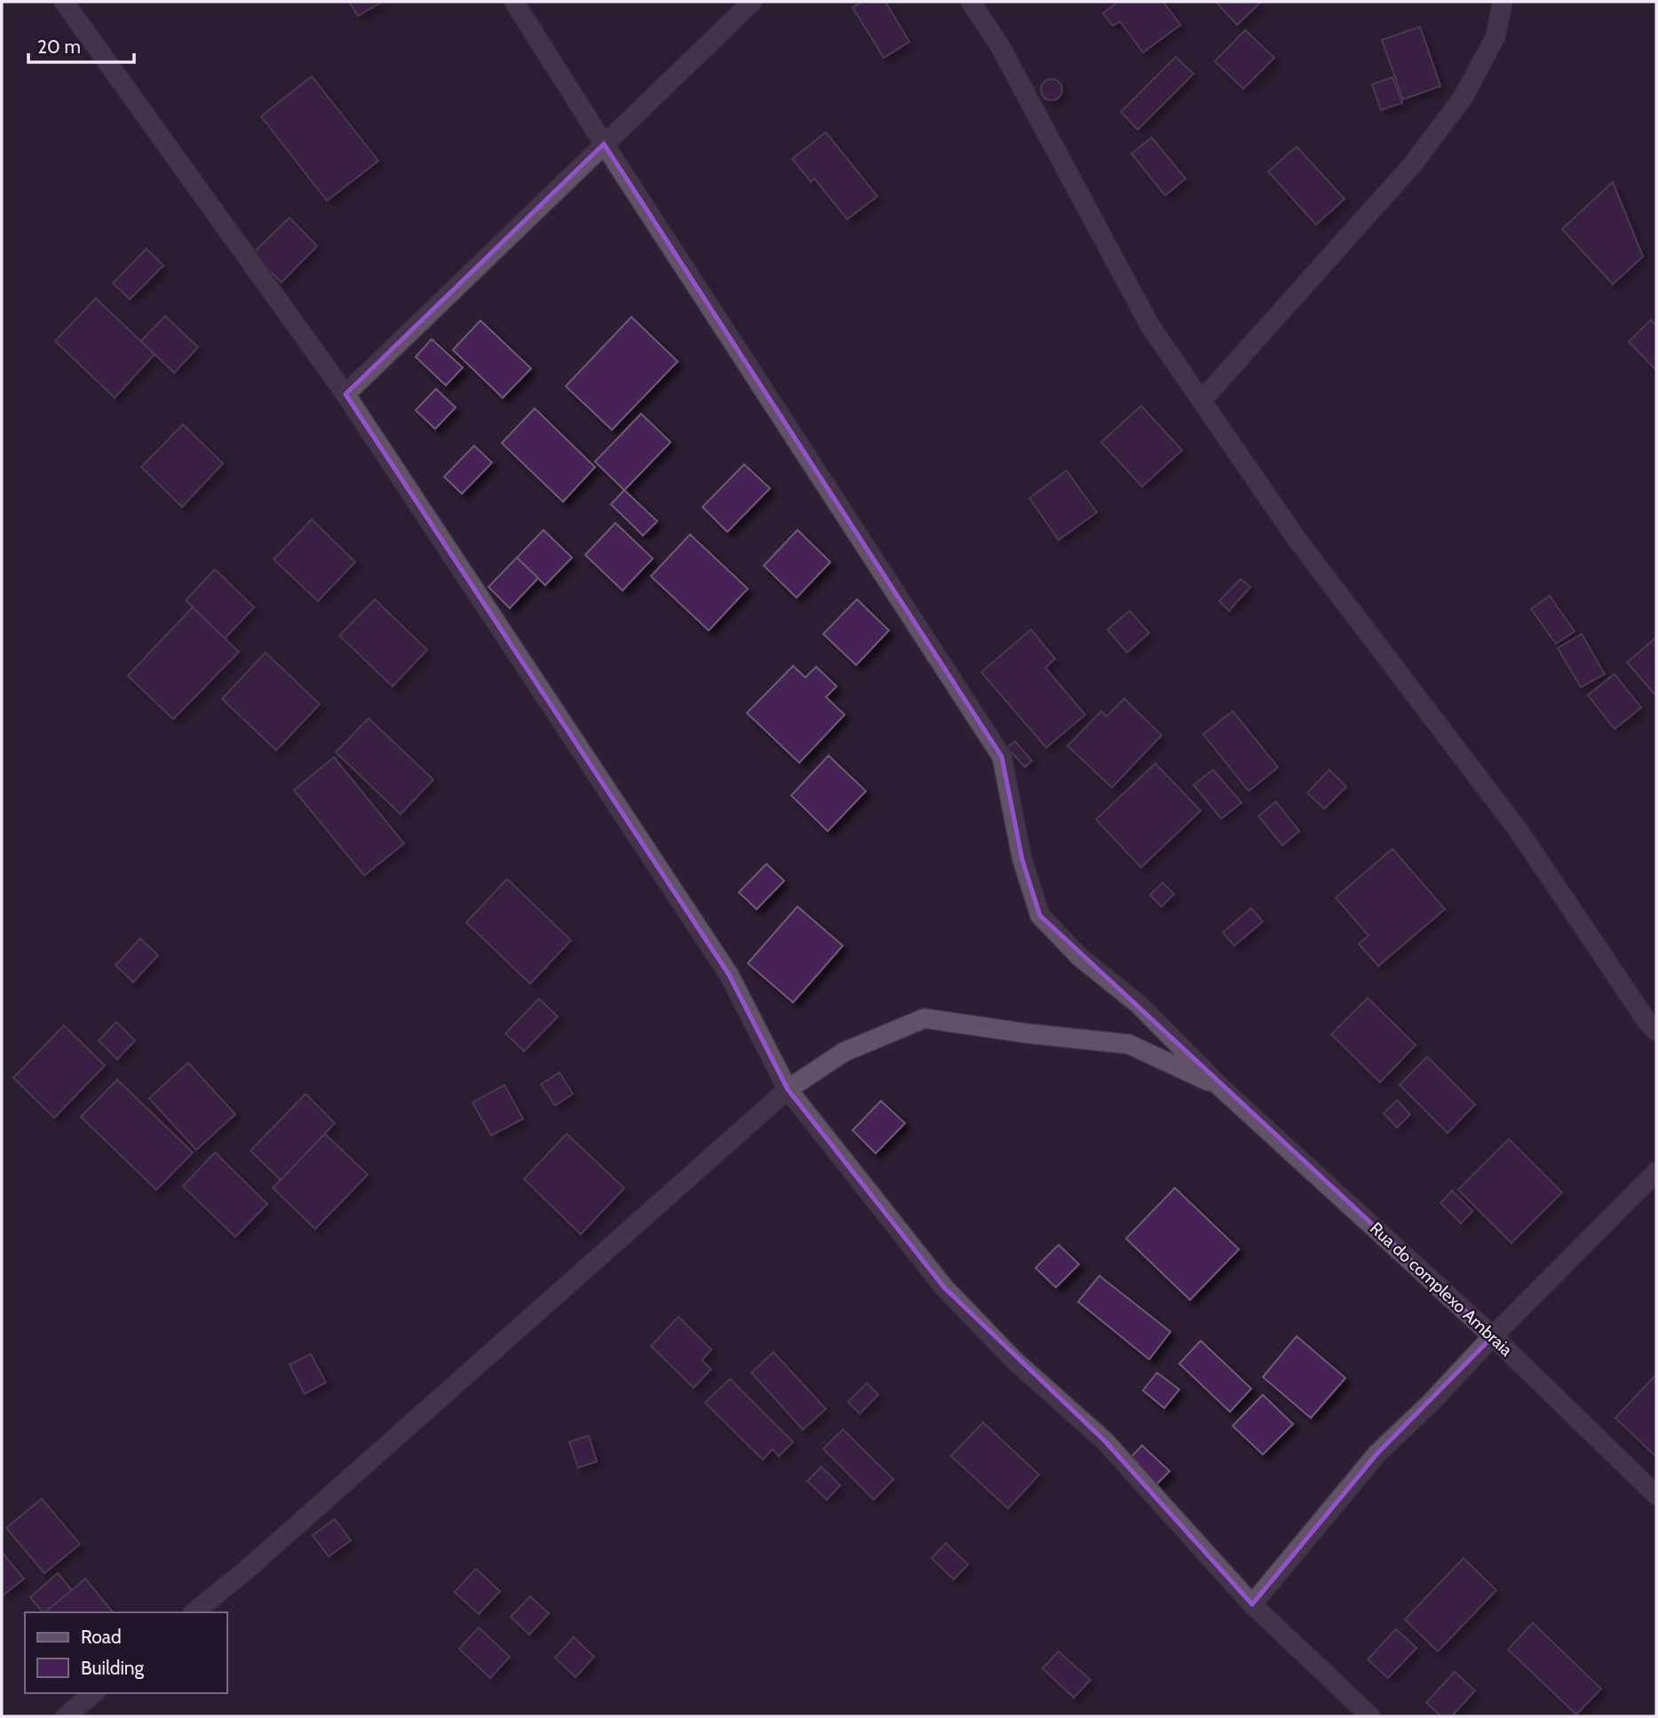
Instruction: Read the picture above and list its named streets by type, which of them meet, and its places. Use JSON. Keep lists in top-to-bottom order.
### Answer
{
  "streets": {
    "street": ["Rua do complexo Ambraia"]
  },
  "legend": ["Road", "Building"],
  "scale_bar": "20 m"
}
